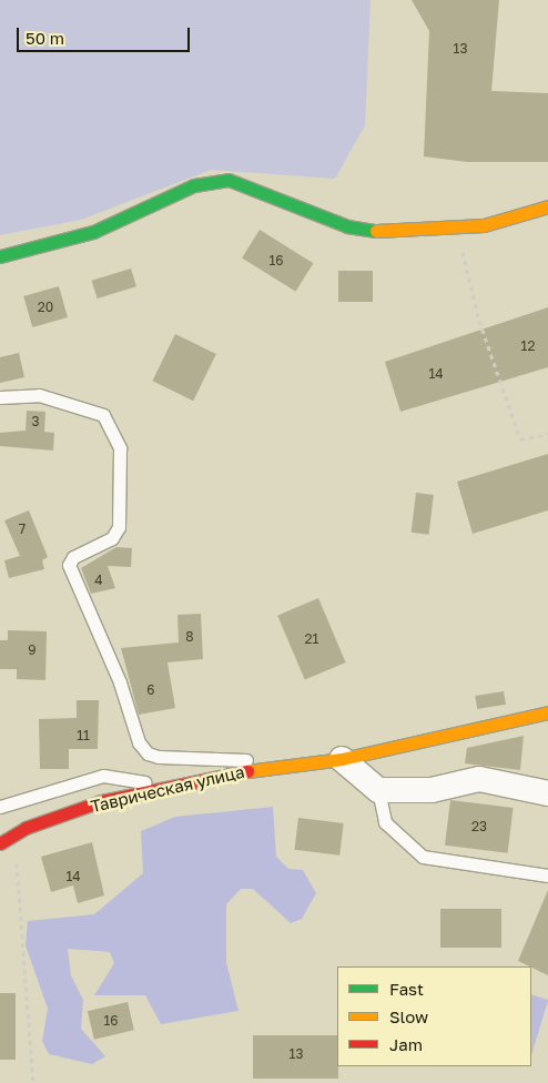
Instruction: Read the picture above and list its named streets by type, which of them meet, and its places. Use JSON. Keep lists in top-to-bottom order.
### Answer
{
  "streets": {
    "street": ["Таврическая улица"]
  },
  "house_numbers": [
    "13",
    "16",
    "20",
    "12",
    "14",
    "3",
    "7",
    "4",
    "8",
    "21",
    "9",
    "6",
    "11",
    "23",
    "14",
    "16",
    "13"
  ],
  "legend": ["Fast", "Slow", "Jam"],
  "scale_bar": "50 m"
}
